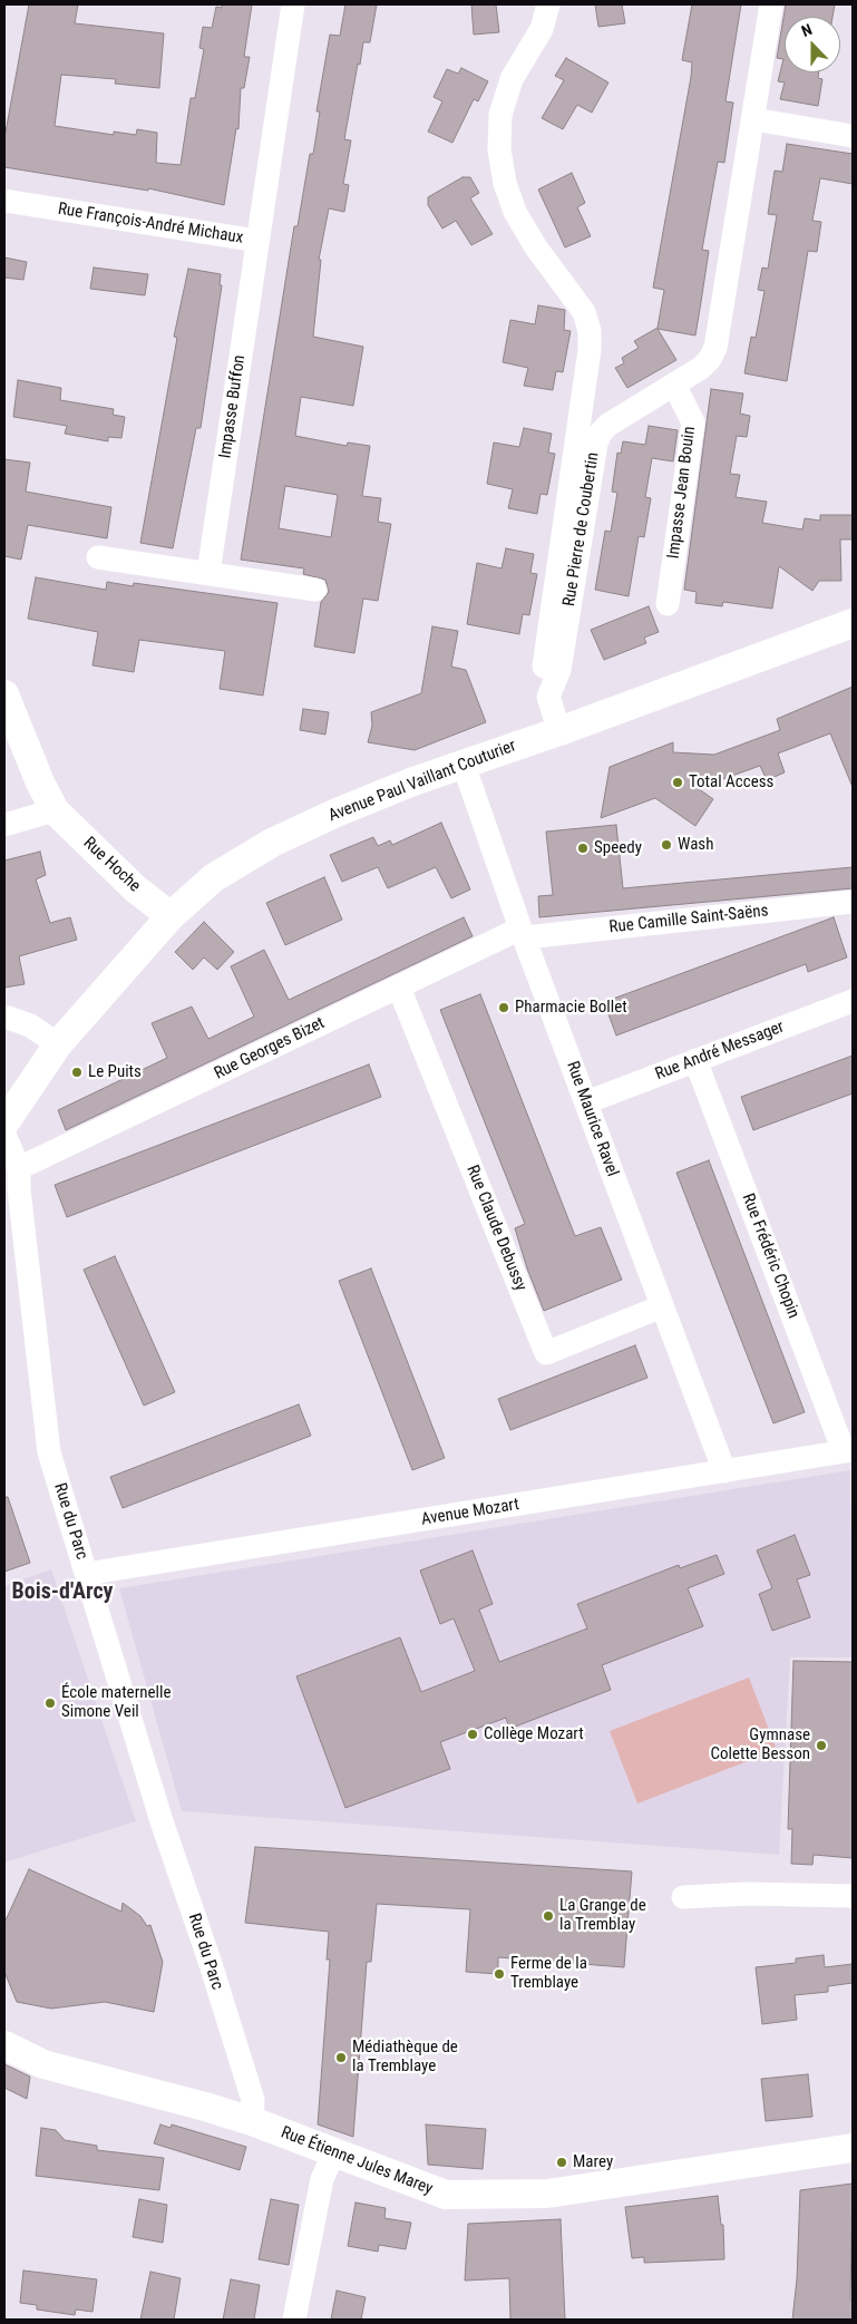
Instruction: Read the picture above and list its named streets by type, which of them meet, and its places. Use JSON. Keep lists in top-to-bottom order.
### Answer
{
  "streets": {
    "street": [
      "Rue François-André Michaux",
      "Impasse Buffon",
      "Impasse Jean Bouin",
      "Rue Pierre de Coubertin",
      "Avenue Paul Vaillant Couturier",
      "Rue Hoche",
      "Rue Camille Saint-Saëns",
      "Rue Georges Bizet",
      "Rue André Messager",
      "Rue Maurice Ravel",
      "Rue Claude Debussy",
      "Rue Frédéric Chopin",
      "Avenue Mozart",
      "Rue du Parc",
      "Rue Étienne Jules Marey"
    ]
  },
  "crossings": [
    ["Rue François-André Michaux", "Impasse Buffon"],
    ["Impasse Jean Bouin", "Rue Pierre de Coubertin"],
    ["Avenue Paul Vaillant Couturier", "Rue Hoche"],
    ["Avenue Paul Vaillant Couturier", "Rue Maurice Ravel"],
    ["Rue Camille Saint-Saëns", "Rue Georges Bizet"],
    ["Rue Camille Saint-Saëns", "Rue Maurice Ravel"],
    ["Rue Georges Bizet", "Rue Maurice Ravel"],
    ["Rue Georges Bizet", "Rue Claude Debussy"],
    ["Rue Georges Bizet", "Rue du Parc"],
    ["Rue André Messager", "Rue Maurice Ravel"],
    ["Rue André Messager", "Rue Frédéric Chopin"],
    ["Rue Maurice Ravel", "Rue Claude Debussy"],
    ["Rue Maurice Ravel", "Avenue Mozart"],
    ["Rue Frédéric Chopin", "Avenue Mozart"],
    ["Avenue Mozart", "Rue du Parc"],
    ["Rue du Parc", "Rue Étienne Jules Marey"]
  ],
  "districts": ["Bois-d'Arcy"],
  "places": [
    "Total Access",
    "Wash",
    "Speedy",
    "Pharmacie Bollet",
    "Le Puits",
    "École maternelle Simone Veil",
    "Collège Mozart",
    "Gymnase Colette Besson",
    "La Grange de la Tremblay",
    "Ferme de la Tremblaye",
    "Médiathèque de la Tremblaye",
    "Marey"
  ],
  "north": "top"
}
